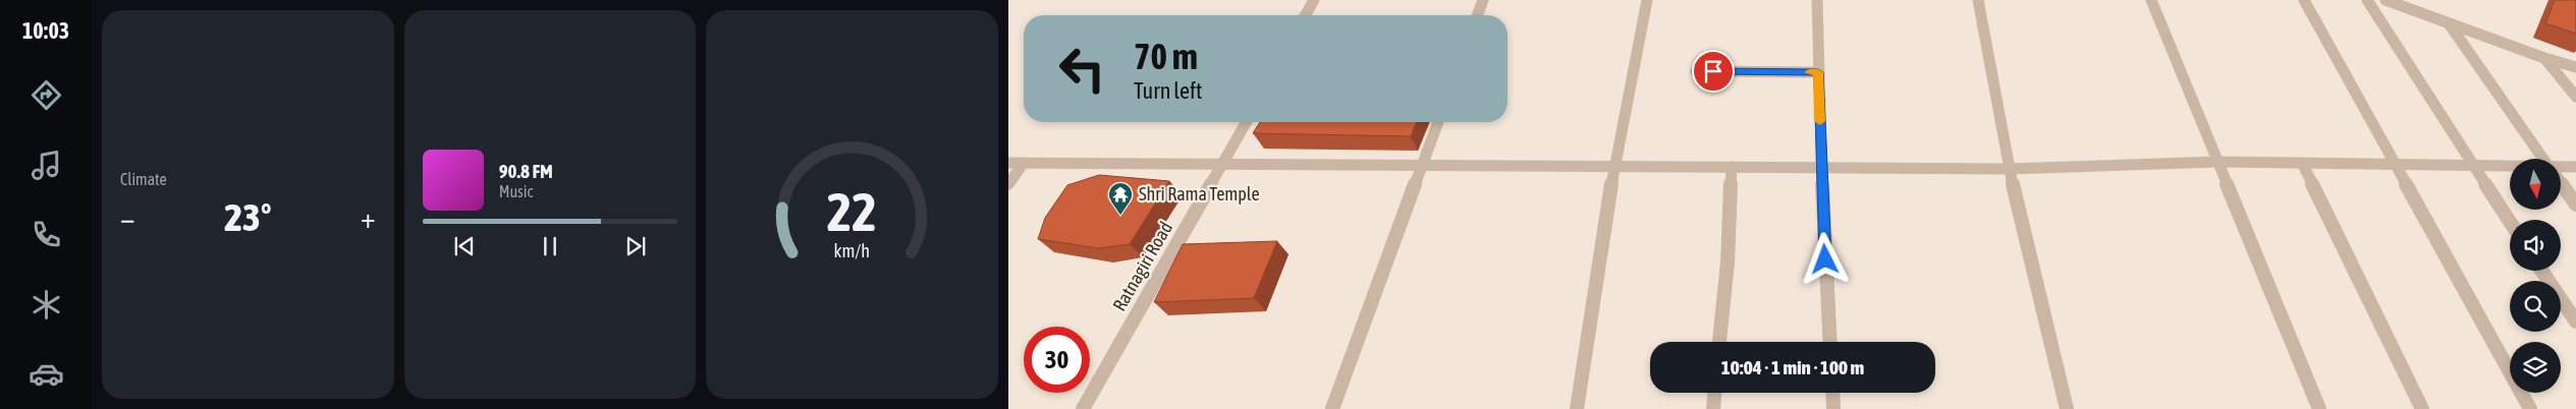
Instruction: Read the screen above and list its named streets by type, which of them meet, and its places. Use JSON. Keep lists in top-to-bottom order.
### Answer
{
  "streets": {
    "street": ["Ratnagiri Road"]
  },
  "places": {
    "temple": ["Shri Rama Temple"]
  },
  "north": "bottom",
  "page": {
    "tabs": "10:03",
    "tile": "Climate",
    "turn": ["70 m", "Turn left"],
    "song": ["90.8 FM", "Music"],
    "heat": ["−", "23°", "+"],
    "limit": "30",
    "trip": "10:04 · 1 min · 100 m",
    "gauge": ["22", "km/h"]
  }
}
